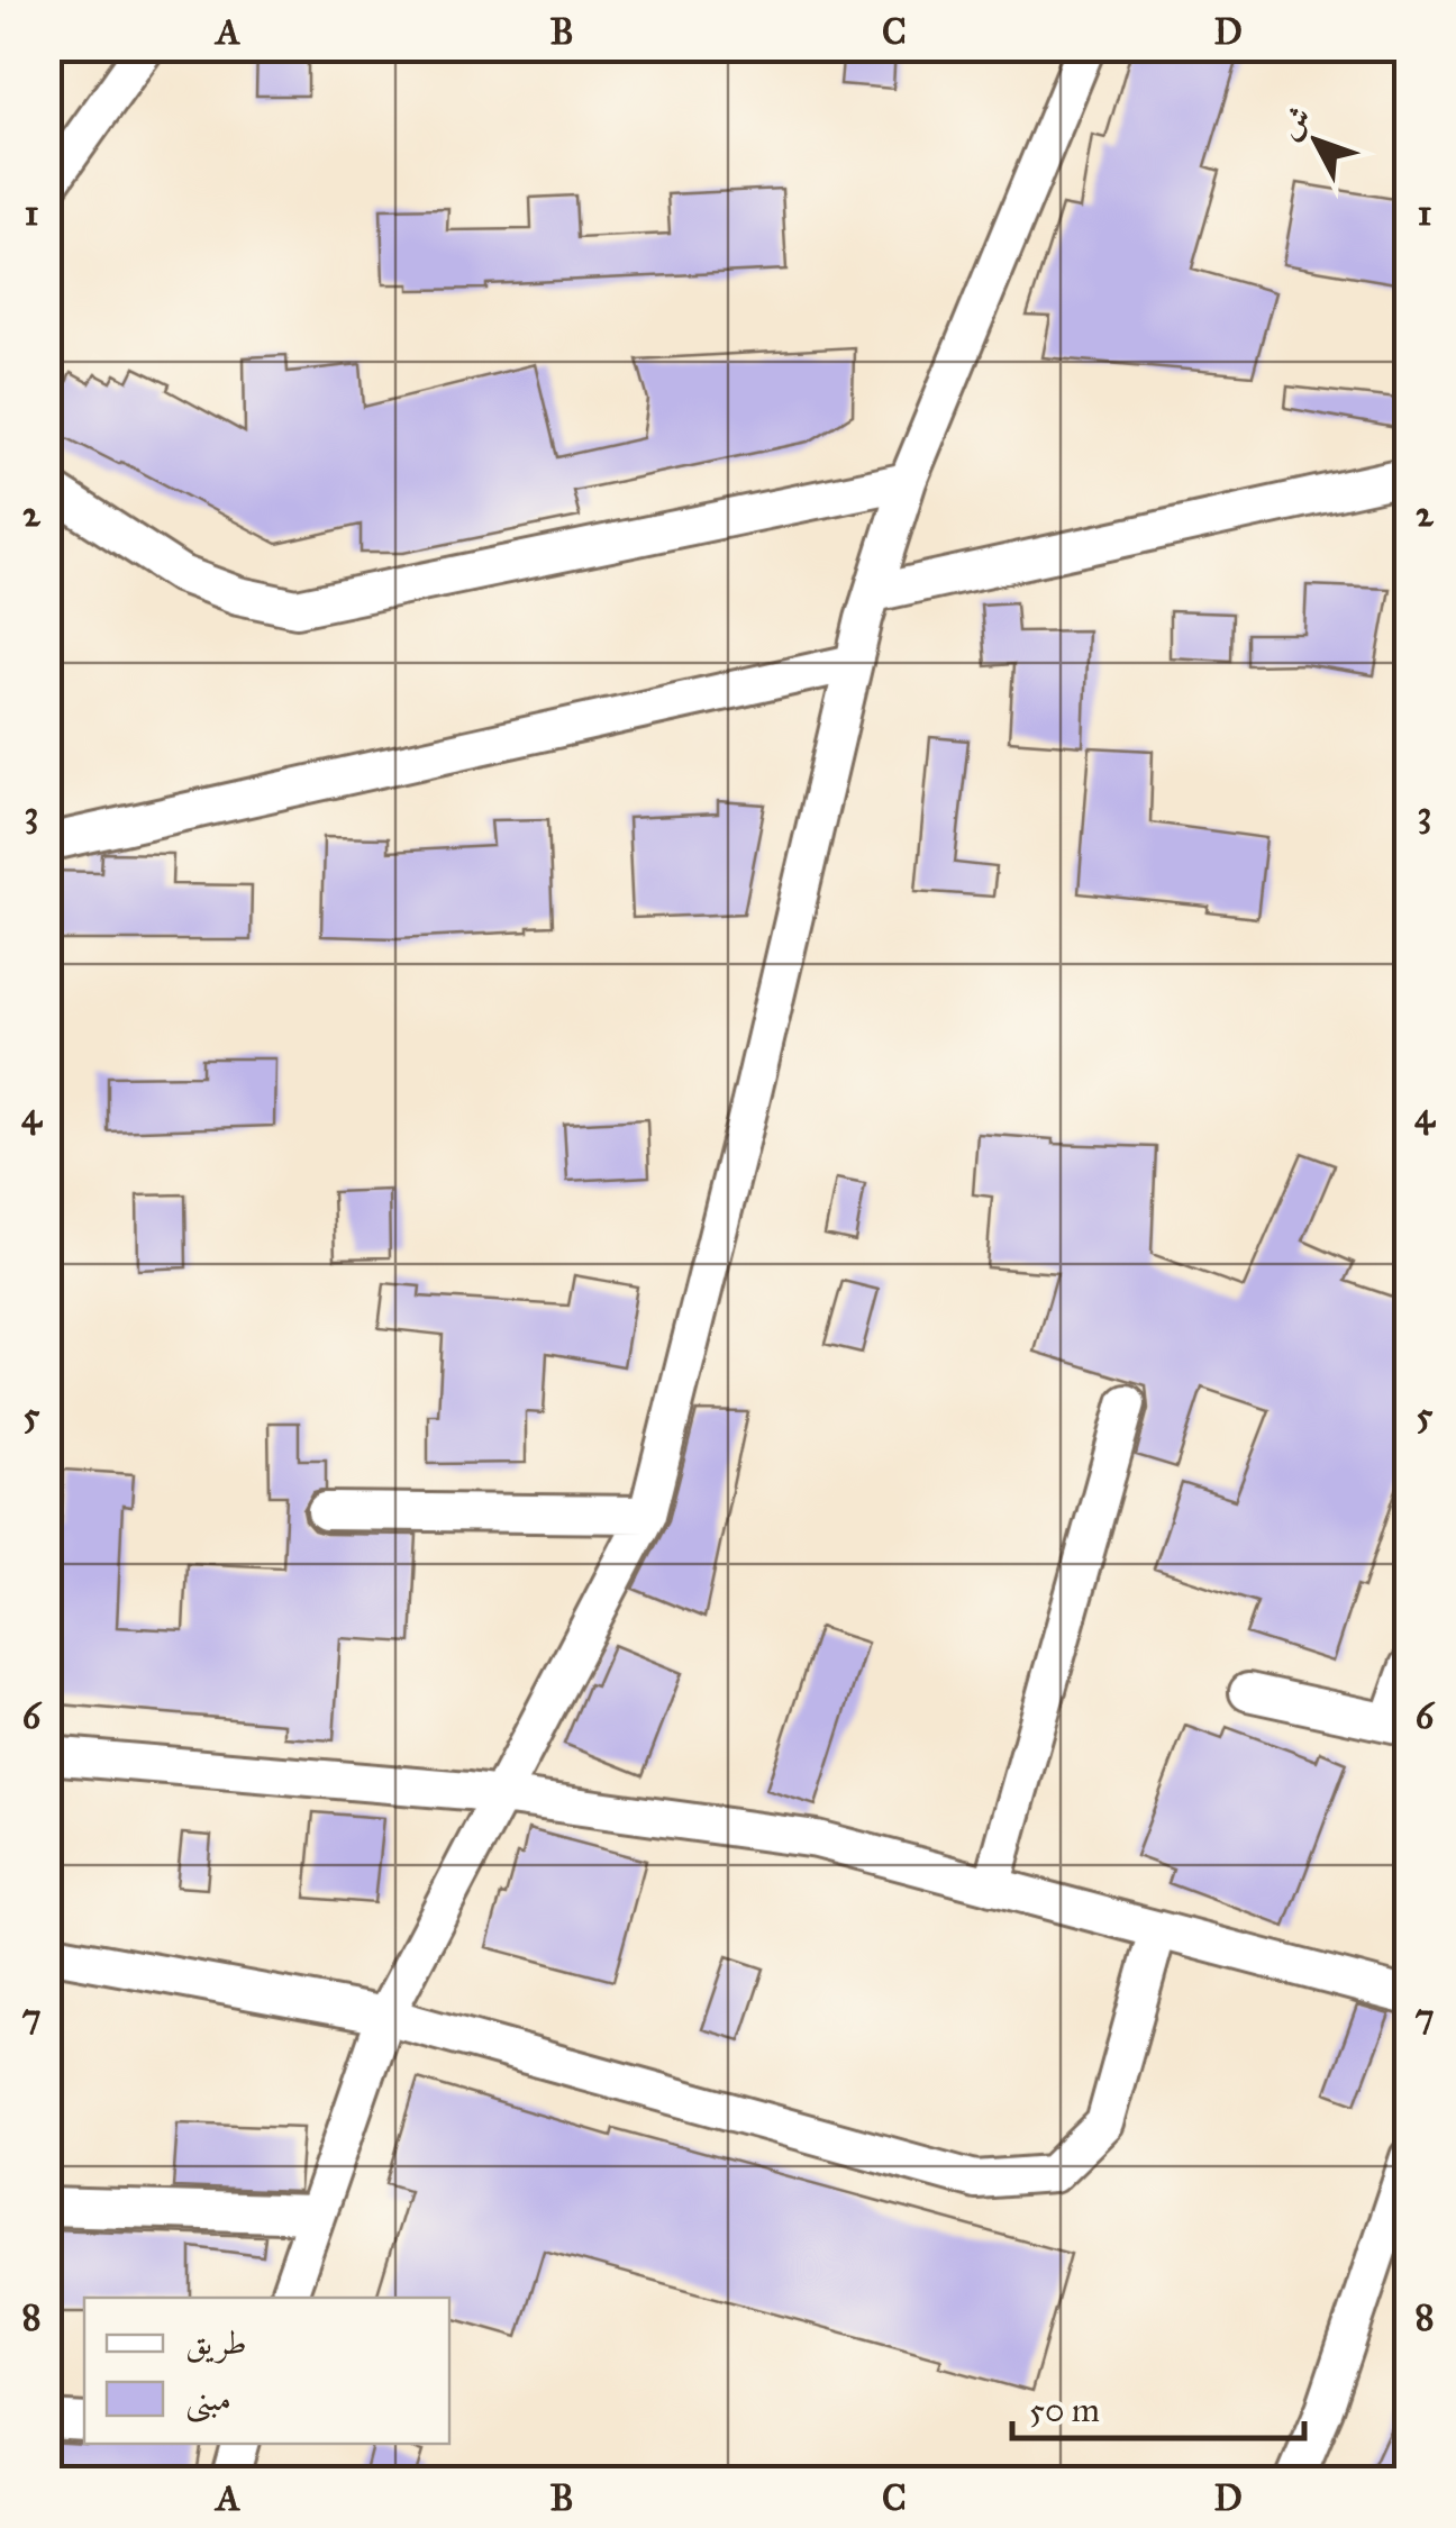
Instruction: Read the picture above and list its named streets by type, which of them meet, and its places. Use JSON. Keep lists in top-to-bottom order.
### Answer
{
  "legend": ["طريق", "مبنى"],
  "scale_bar": "50 m",
  "north": "top left",
  "grid": {
    "columns": [
      "A",
      "B",
      "C",
      "D"
    ],
    "rows": [
      "1",
      "2",
      "3",
      "4",
      "5",
      "6",
      "7",
      "8"
    ]
  }
}
